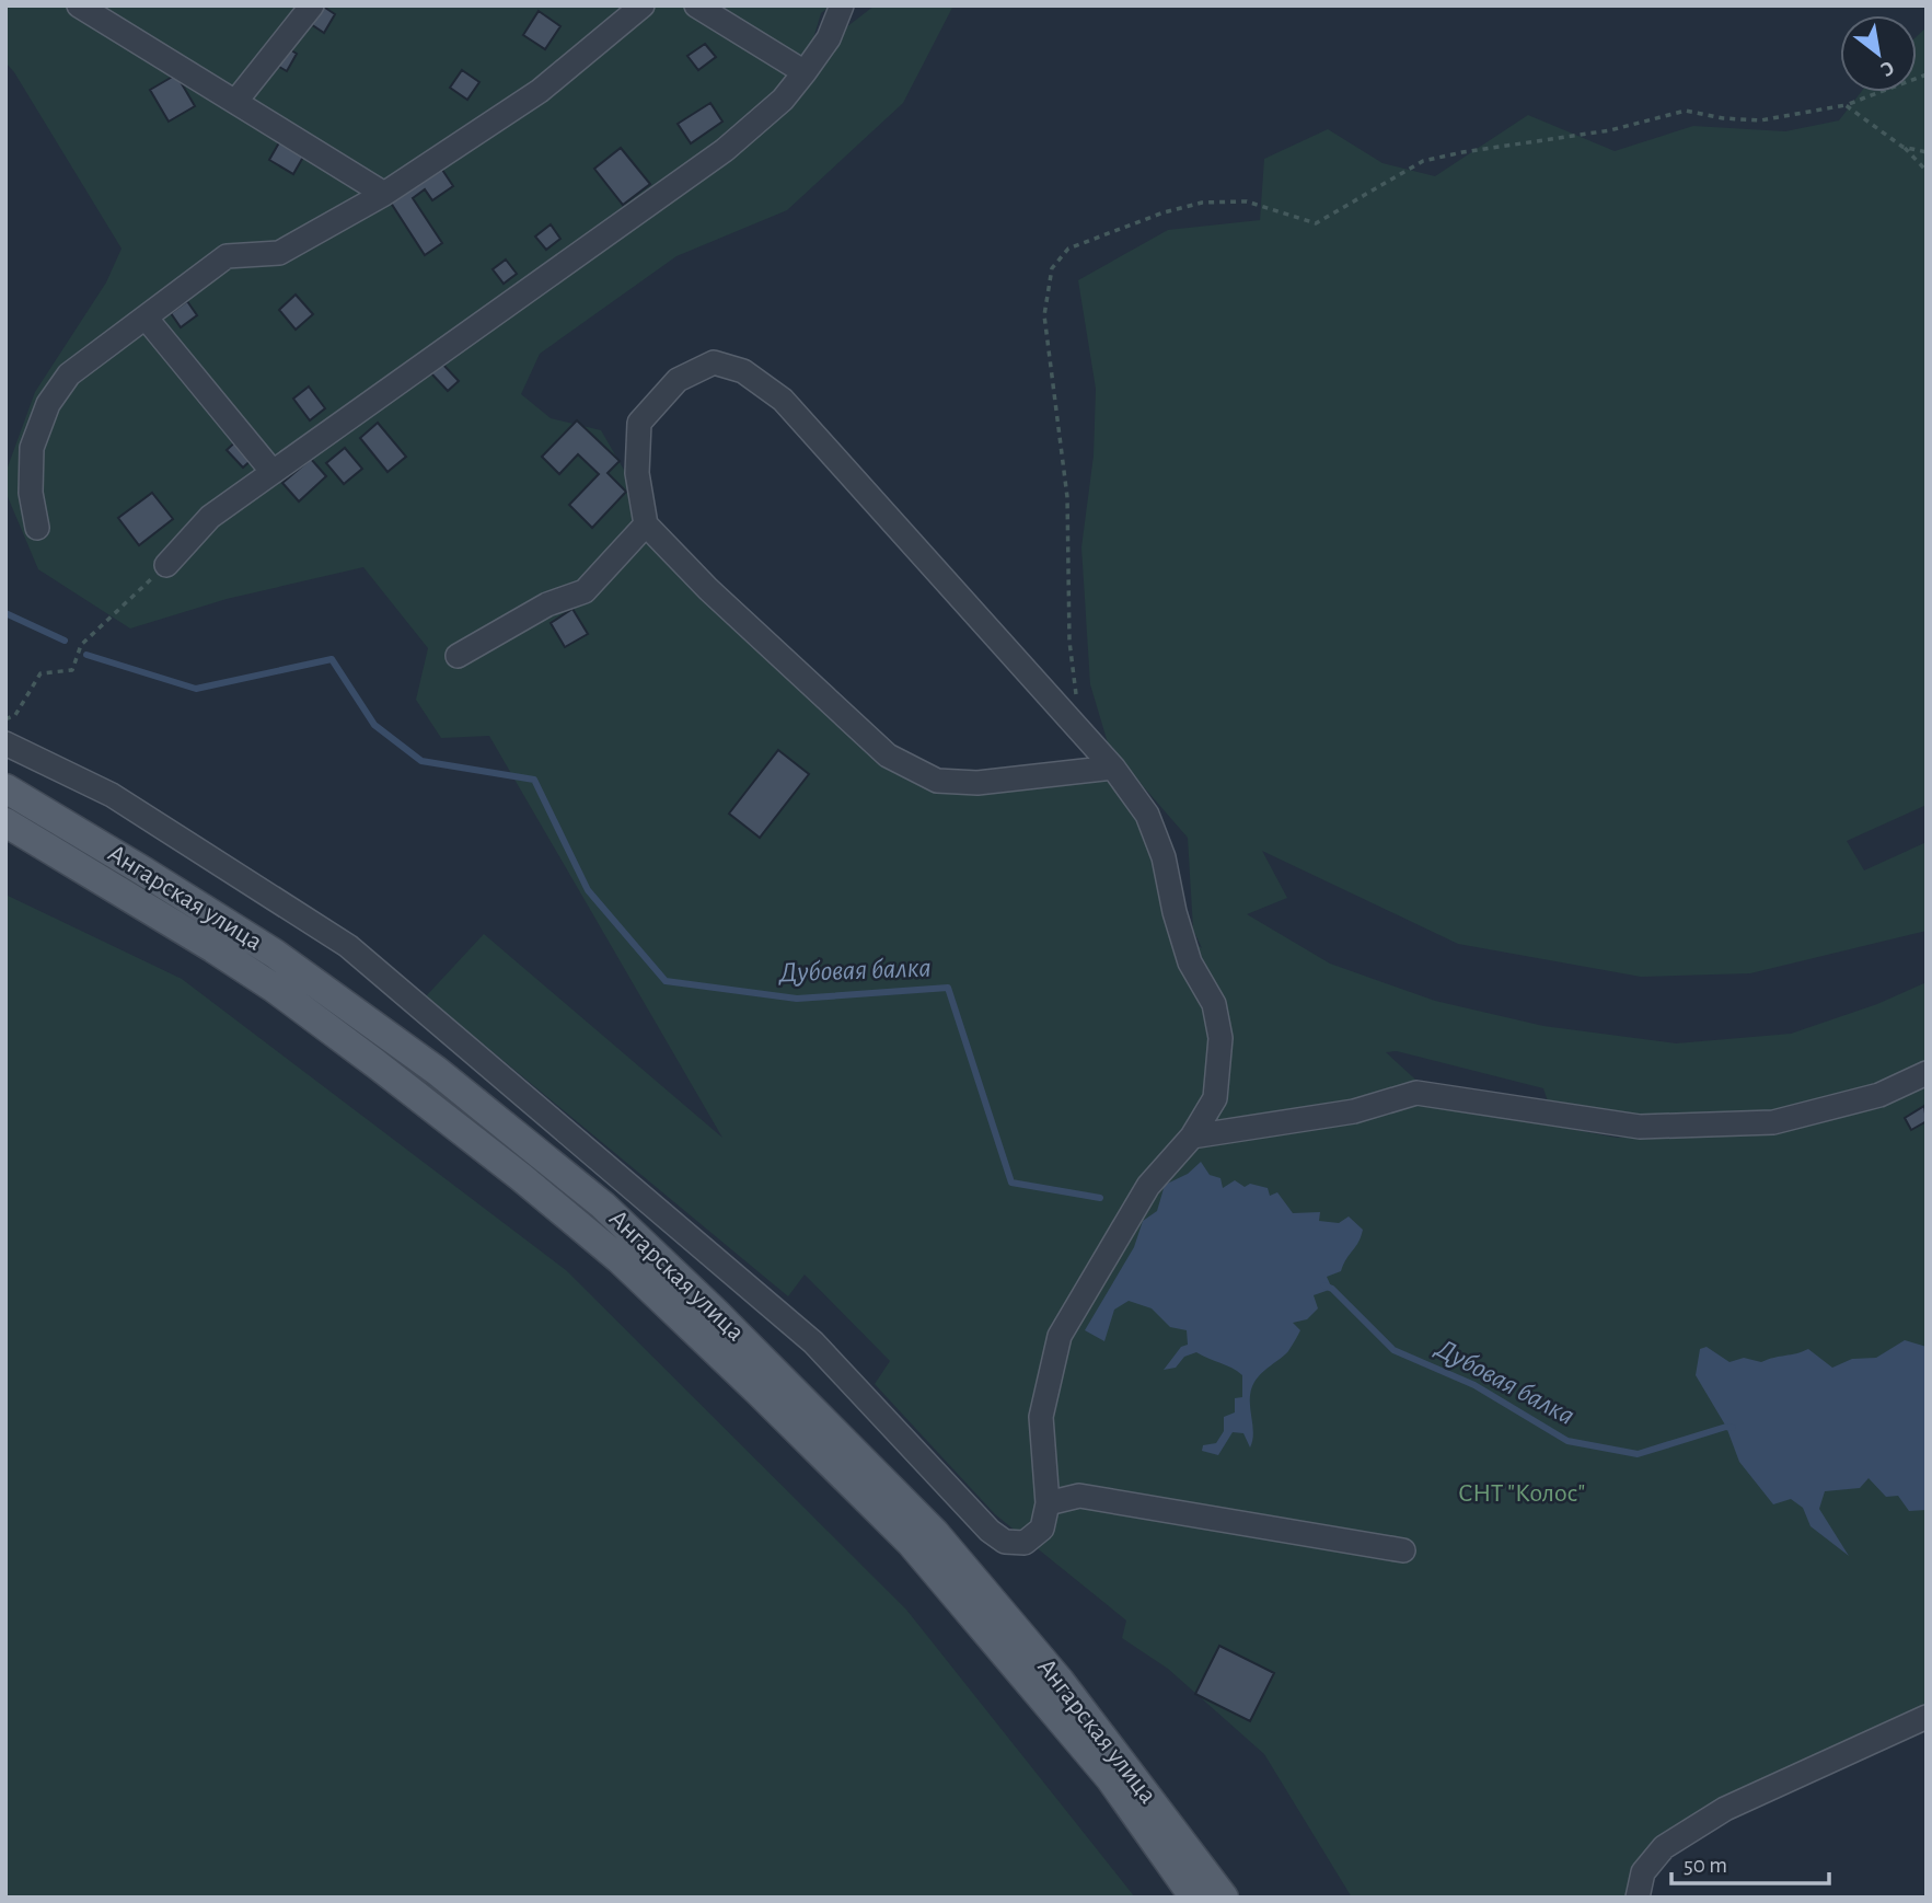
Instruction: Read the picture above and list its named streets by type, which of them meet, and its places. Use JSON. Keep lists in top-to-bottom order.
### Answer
{
  "streets": {
    "main road": ["Ангарская улица"]
  },
  "water": ["Дубовая балка"],
  "parks": ["СНТ \"Колос\""],
  "scale_bar": "50 m",
  "north": "bottom right"
}
